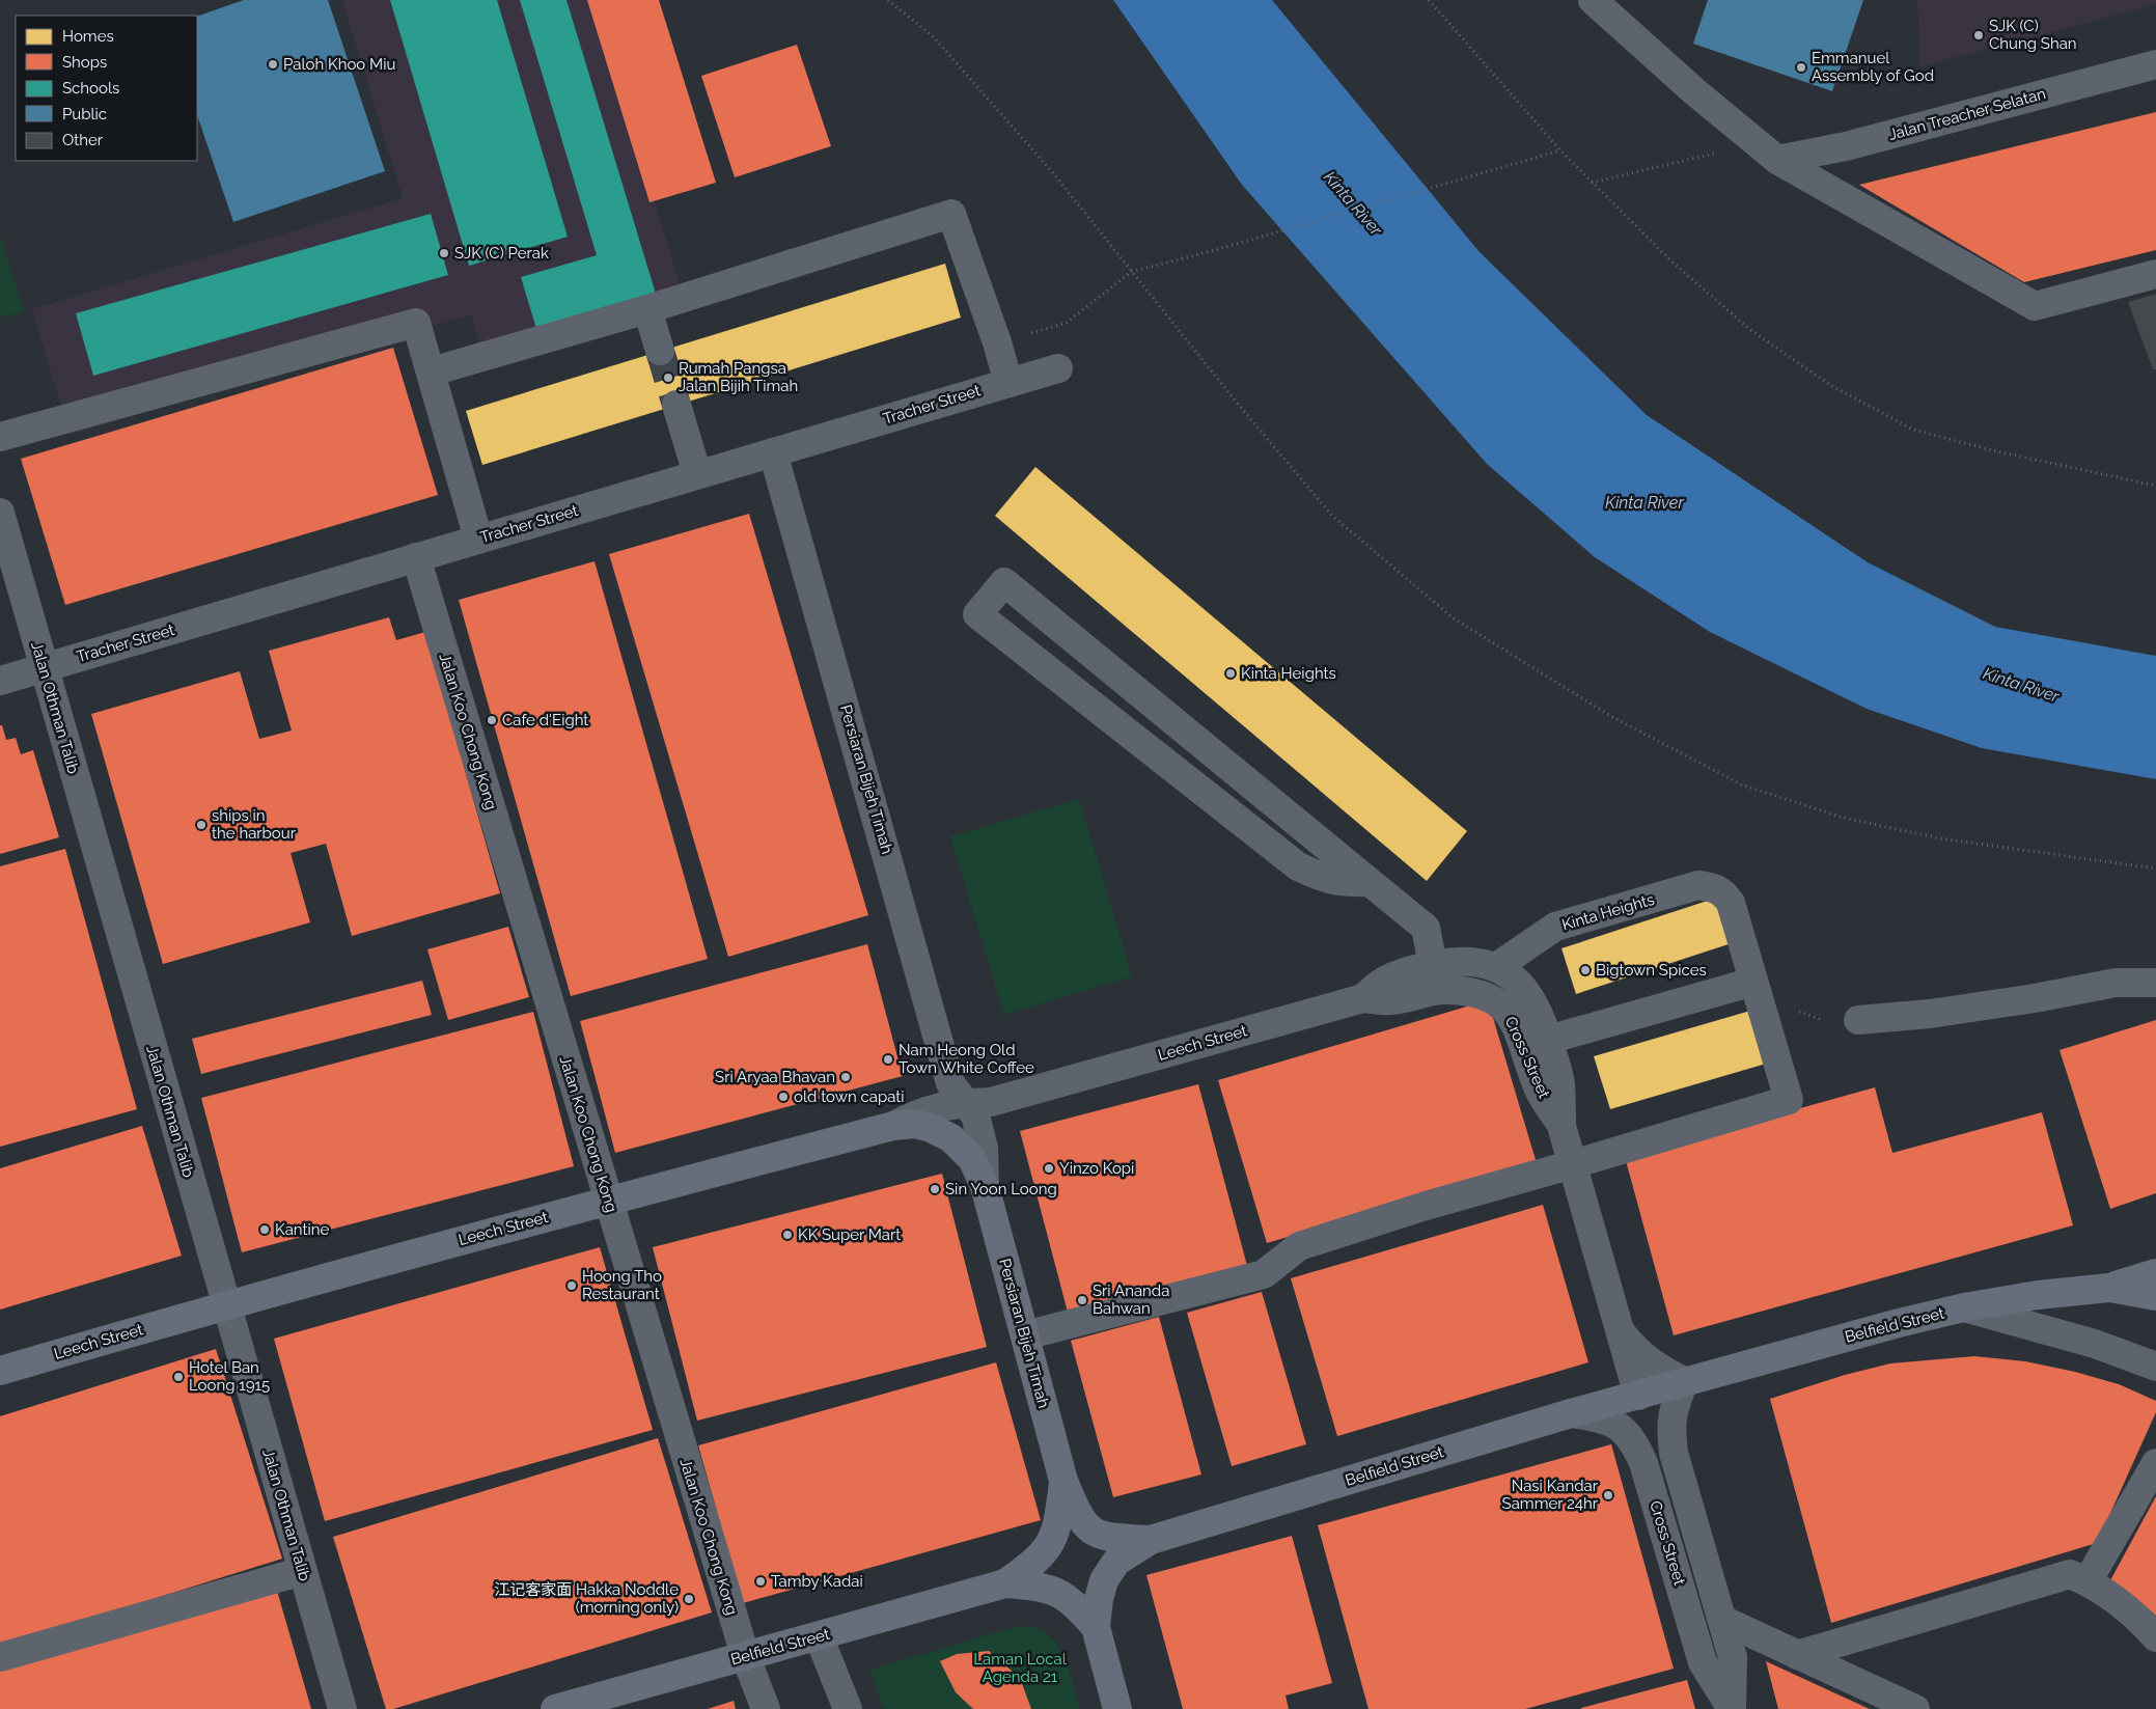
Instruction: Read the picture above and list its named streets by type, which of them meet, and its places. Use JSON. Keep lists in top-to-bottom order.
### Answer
{
  "streets": {
    "main road": ["Persiaran Bijeh Timah", "Leech Street", "Belfield Street"],
    "street": [
      "Jalan Treacher Selatan",
      "Tracher Street",
      "Jalan Othman Talib",
      "Jalan Koo Chong Kong",
      "Kinta Heights",
      "Cross Street"
    ]
  },
  "crossings": [
    ["Tracher Street", "Jalan Othman Talib"],
    ["Tracher Street", "Jalan Koo Chong Kong"],
    ["Tracher Street", "Persiaran Bijeh Timah"],
    ["Jalan Othman Talib", "Leech Street"],
    ["Jalan Koo Chong Kong", "Leech Street"],
    ["Jalan Koo Chong Kong", "Belfield Street"],
    ["Persiaran Bijeh Timah", "Leech Street"],
    ["Persiaran Bijeh Timah", "Belfield Street"],
    ["Kinta Heights", "Cross Street"],
    ["Leech Street", "Cross Street"],
    ["Cross Street", "Belfield Street"]
  ],
  "water": ["Kinta River"],
  "parks": ["Laman Local Agenda 21"],
  "places": [
    "SJK (C) Chung Shan",
    "Paloh Khoo Miu",
    "Emmanuel Assembly of God",
    "SJK (C) Perak",
    "Rumah Pangsa Jalan Bijih Timah",
    "Kinta Heights",
    "Cafe d'Eight",
    "ships in the harbour",
    "Bigtown Spices",
    "Nam Heong Old Town White Coffee",
    "Sri Aryaa Bhavan",
    "old town capati",
    "Yinzo Kopi",
    "Sin Yoon Loong",
    "Kantine",
    "KK Super Mart",
    "Hoong Tho Restaurant",
    "Sri Ananda Bahwan",
    "Hotel Ban Loong 1915",
    "Nasi Kandar Sammer 24hr",
    "Tamby Kadai",
    "江记客家面 Hakka Noddle (morning only)"
  ],
  "legend": [
    "Homes",
    "Shops",
    "Schools",
    "Public",
    "Other"
  ]
}
